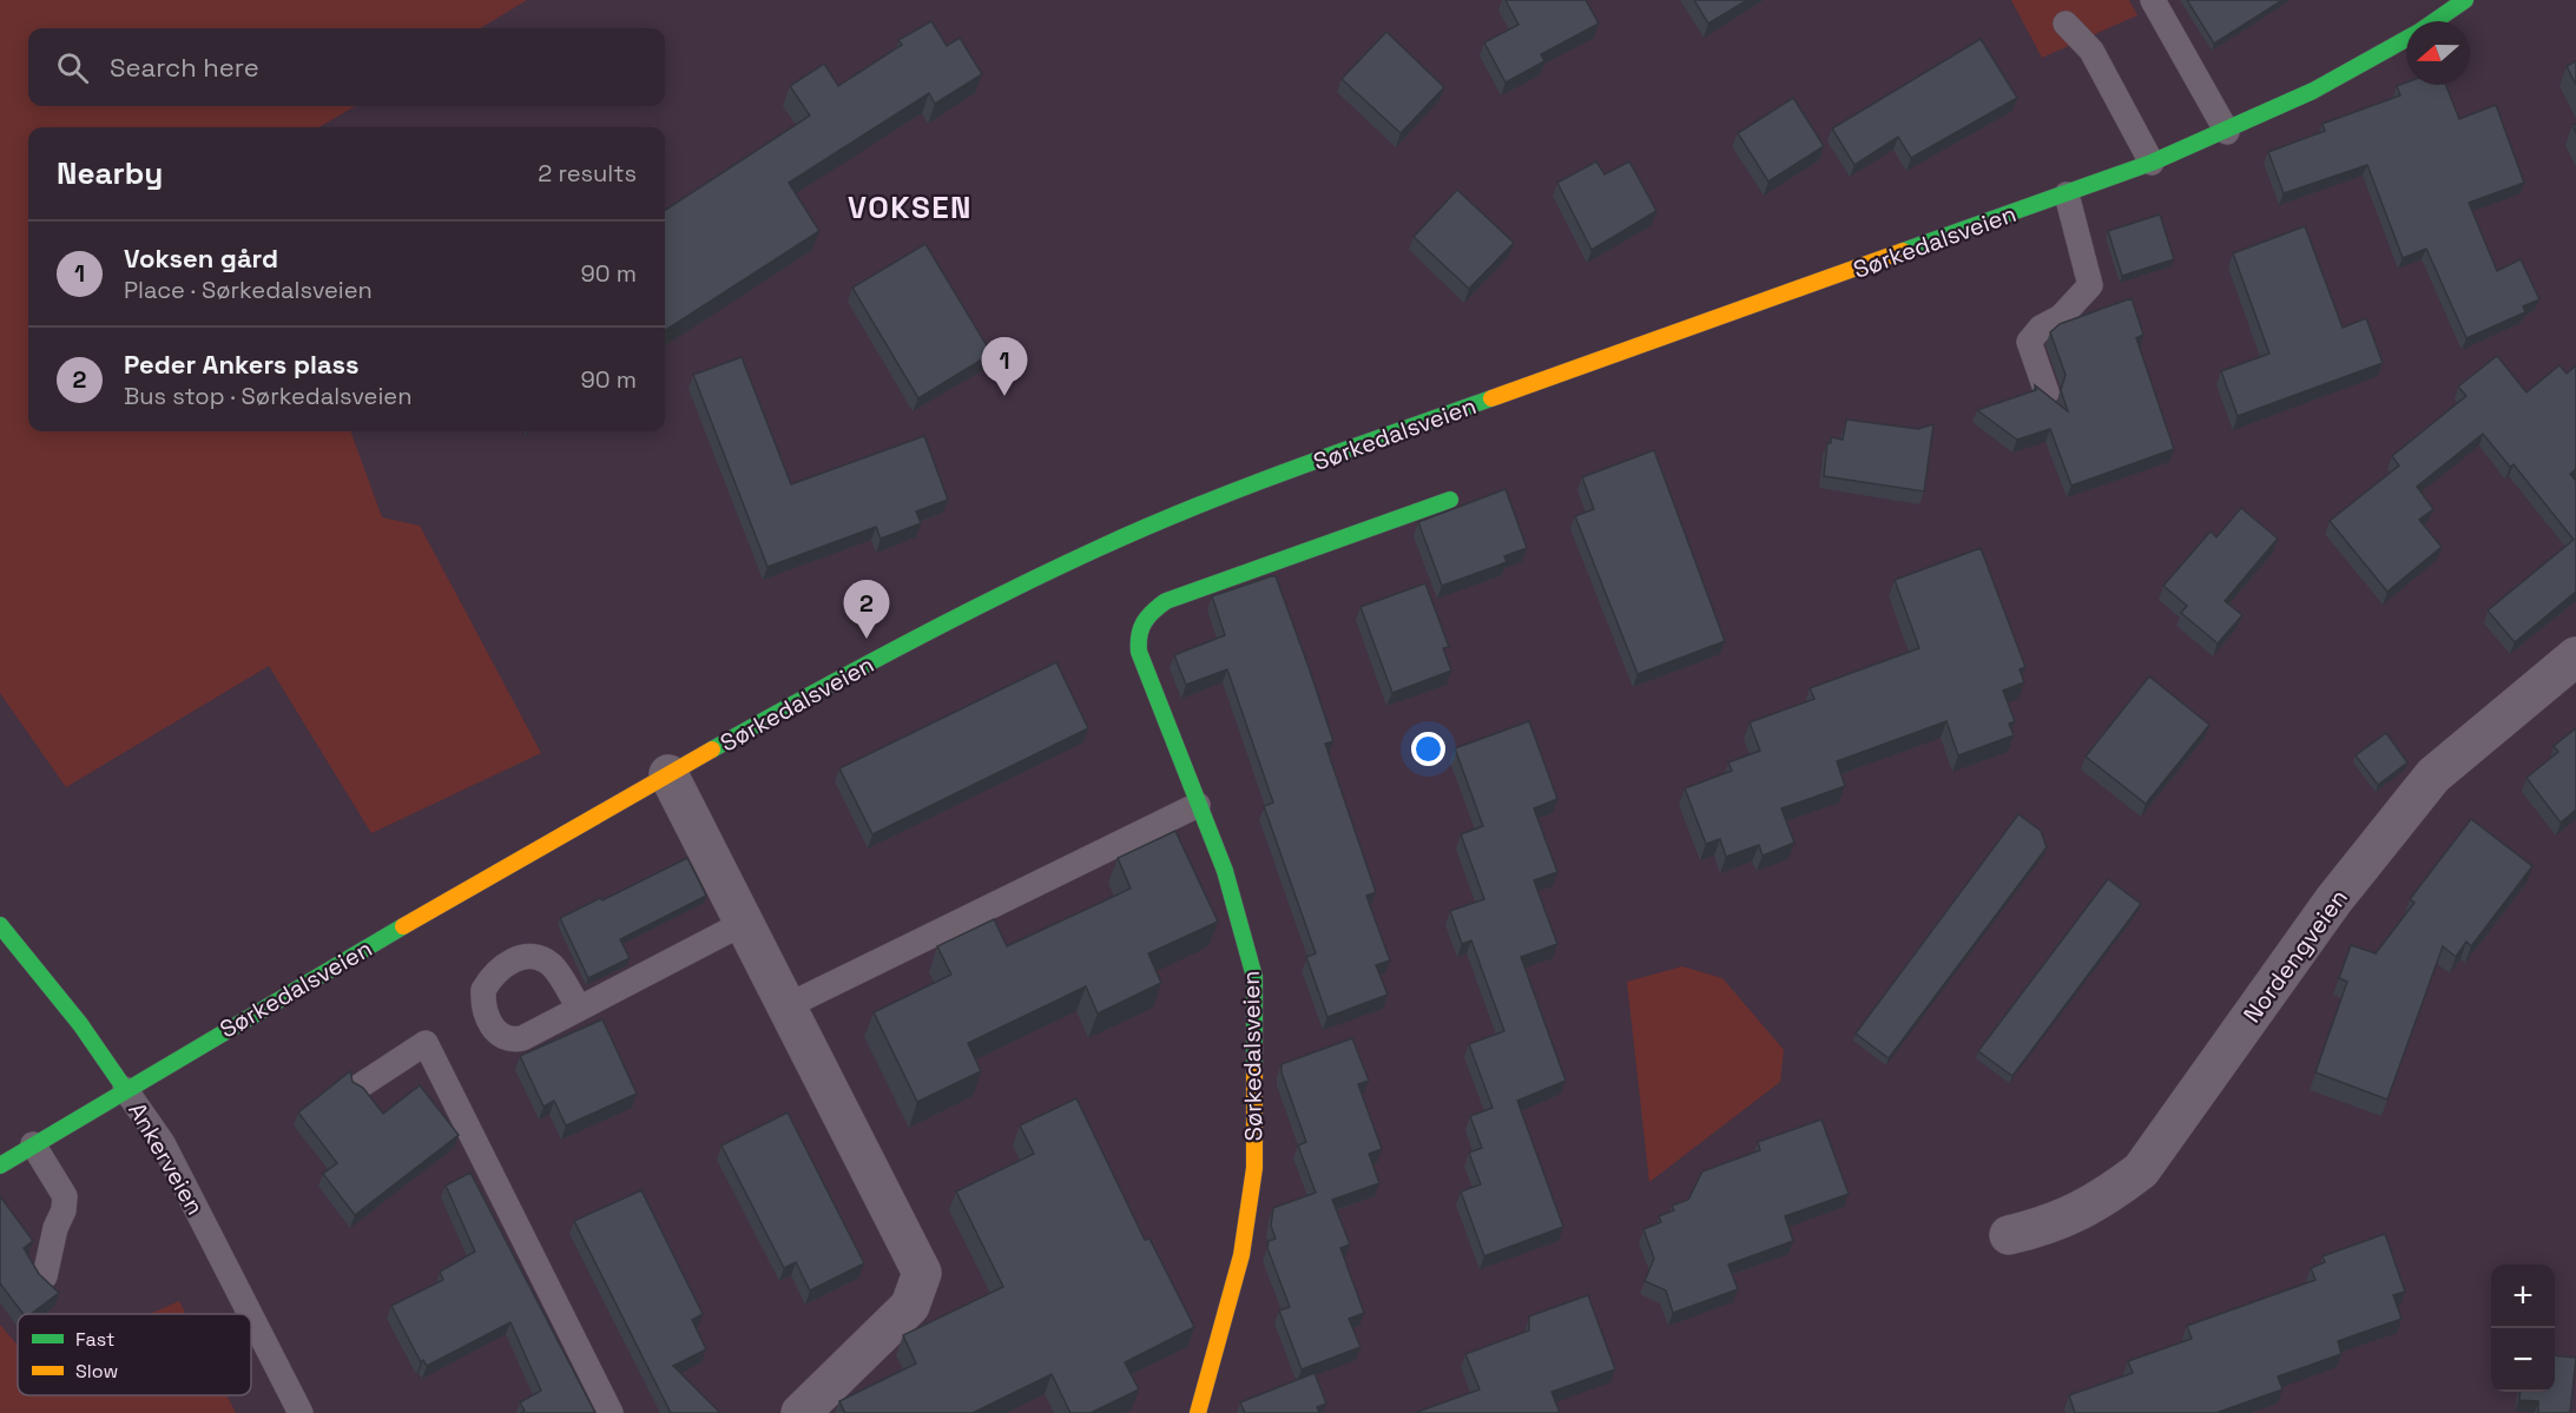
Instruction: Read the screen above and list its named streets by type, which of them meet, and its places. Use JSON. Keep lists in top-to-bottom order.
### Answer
{
  "streets": {
    "main road": ["Sørkedalsveien", "Ankerveien"],
    "street": ["Nordengveien"]
  },
  "crossings": [
    ["Sørkedalsveien", "Ankerveien"]
  ],
  "districts": ["VOKSEN"],
  "legend": ["Fast", "Slow"],
  "north": "left",
  "page": {
    "search": "Search here",
    "heading": ["Nearby", "2 results"],
    "list": [
      {
        "mark": "1",
        "name": "Voksen gård",
        "note": "Place · Sørkedalsveien",
        "value": "90 m"
      },
      {
        "mark": "2",
        "name": "Peder Ankers plass",
        "note": "Bus stop · Sørkedalsveien",
        "value": "90 m"
      }
    ],
    "pins": ["1", "2"],
    "map_buttons": ["+", "−"]
  }
}
